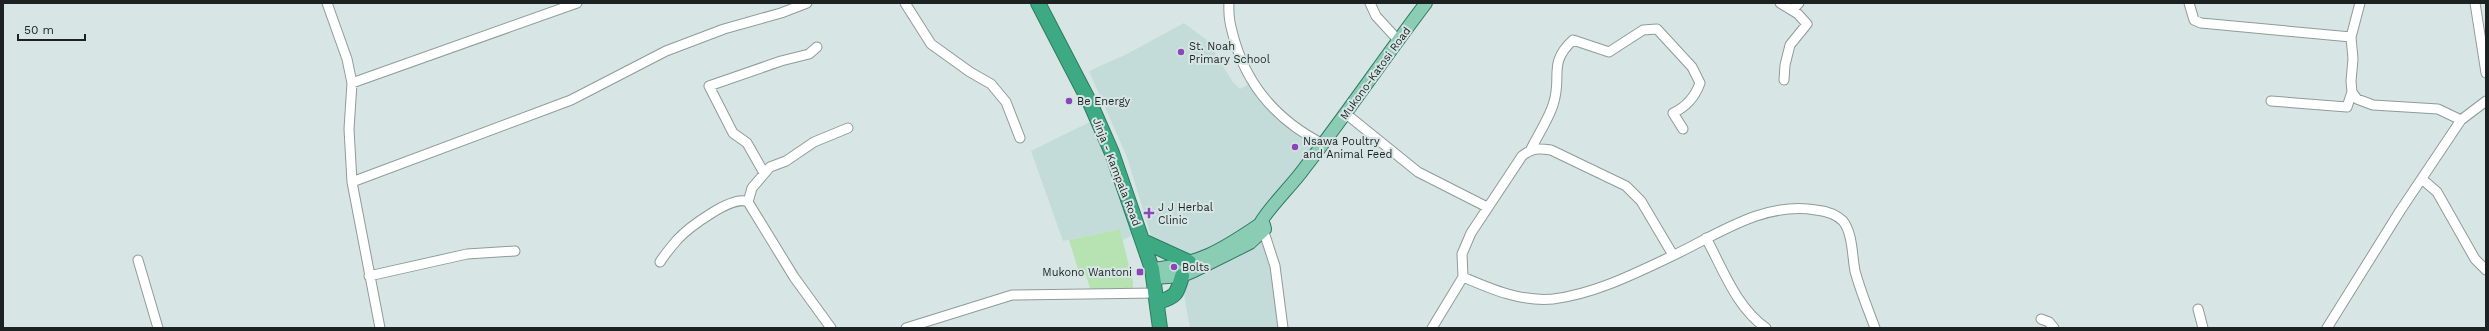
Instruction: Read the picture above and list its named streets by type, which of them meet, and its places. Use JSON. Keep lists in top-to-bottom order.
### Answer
{
  "streets": {
    "highway": ["Jinja - Kampala Road"],
    "main road": ["Mukono-Katosi Road"]
  },
  "places": {
    "other": [
      "St. Noah Primary School",
      "Be Energy",
      "Nsawa Poultry and Animal Feed",
      "Bolts"
    ],
    "health": ["J J Herbal Clinic"],
    "transit": ["Mukono Wantoni"]
  },
  "scale_bar": "50 m"
}
